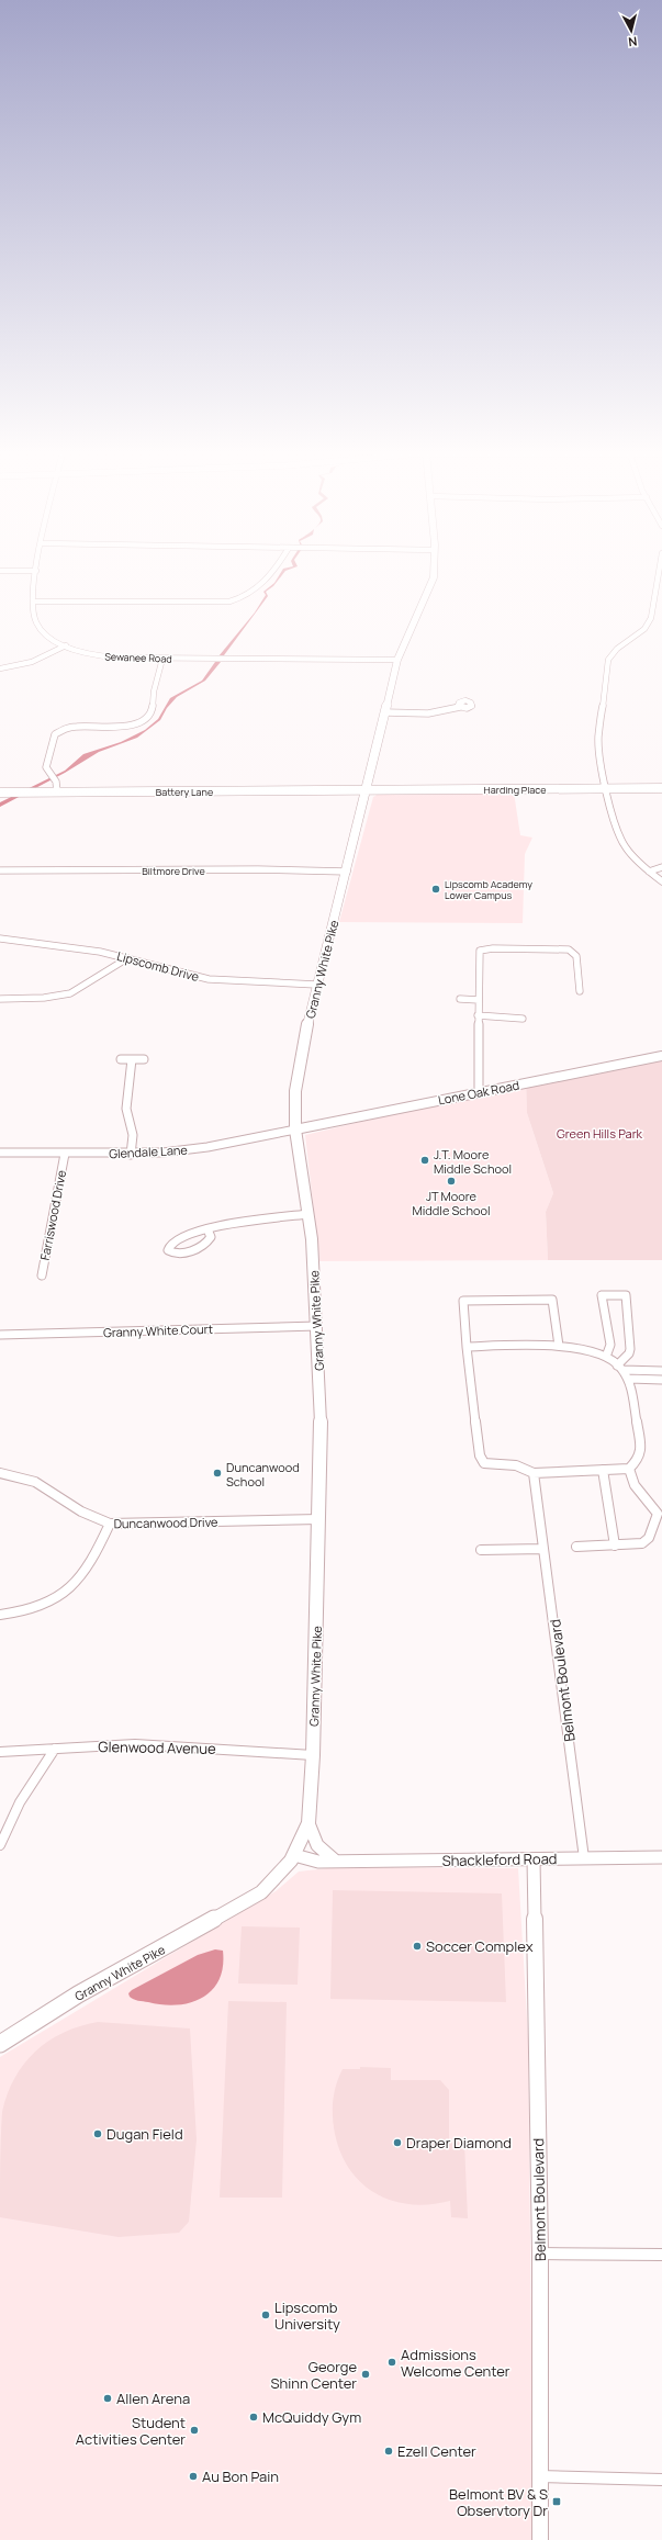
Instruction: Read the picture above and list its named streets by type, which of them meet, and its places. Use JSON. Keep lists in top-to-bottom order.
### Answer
{
  "streets": {
    "main road": ["Harding Place", "Battery Lane", "Granny White Pike"],
    "street": [
      "Sewanee Road",
      "Biltmore Drive",
      "Lipscomb Drive",
      "Lone Oak Road",
      "Glendale Lane",
      "Farriswood Drive",
      "Granny White Court",
      "Duncanwood Drive",
      "Belmont Boulevard",
      "Glenwood Avenue",
      "Shackleford Road"
    ]
  },
  "crossings": [
    ["Sewanee Road", "Granny White Pike"],
    ["Harding Place", "Battery Lane"],
    ["Harding Place", "Granny White Pike"],
    ["Battery Lane", "Granny White Pike"],
    ["Biltmore Drive", "Granny White Pike"],
    ["Lipscomb Drive", "Granny White Pike"],
    ["Granny White Pike", "Lone Oak Road"],
    ["Granny White Pike", "Glendale Lane"],
    ["Granny White Pike", "Granny White Court"],
    ["Granny White Pike", "Duncanwood Drive"],
    ["Granny White Pike", "Glenwood Avenue"],
    ["Granny White Pike", "Shackleford Road"],
    ["Lone Oak Road", "Glendale Lane"],
    ["Glendale Lane", "Farriswood Drive"],
    ["Belmont Boulevard", "Shackleford Road"]
  ],
  "parks": ["Green Hills Park"],
  "places": {
    "other": [
      "Lipscomb Academy Lower Campus",
      "J.T. Moore Middle School",
      "JT Moore Middle School",
      "Duncanwood School",
      "Soccer Complex",
      "Dugan Field",
      "Draper Diamond",
      "Lipscomb University",
      "Admissions Welcome Center",
      "George Shinn Center",
      "Allen Arena",
      "McQuiddy Gym",
      "Student Activities Center",
      "Ezell Center",
      "Au Bon Pain"
    ],
    "transit": ["Belmont BV & S Observtory Dr"]
  },
  "north": "bottom"
}
